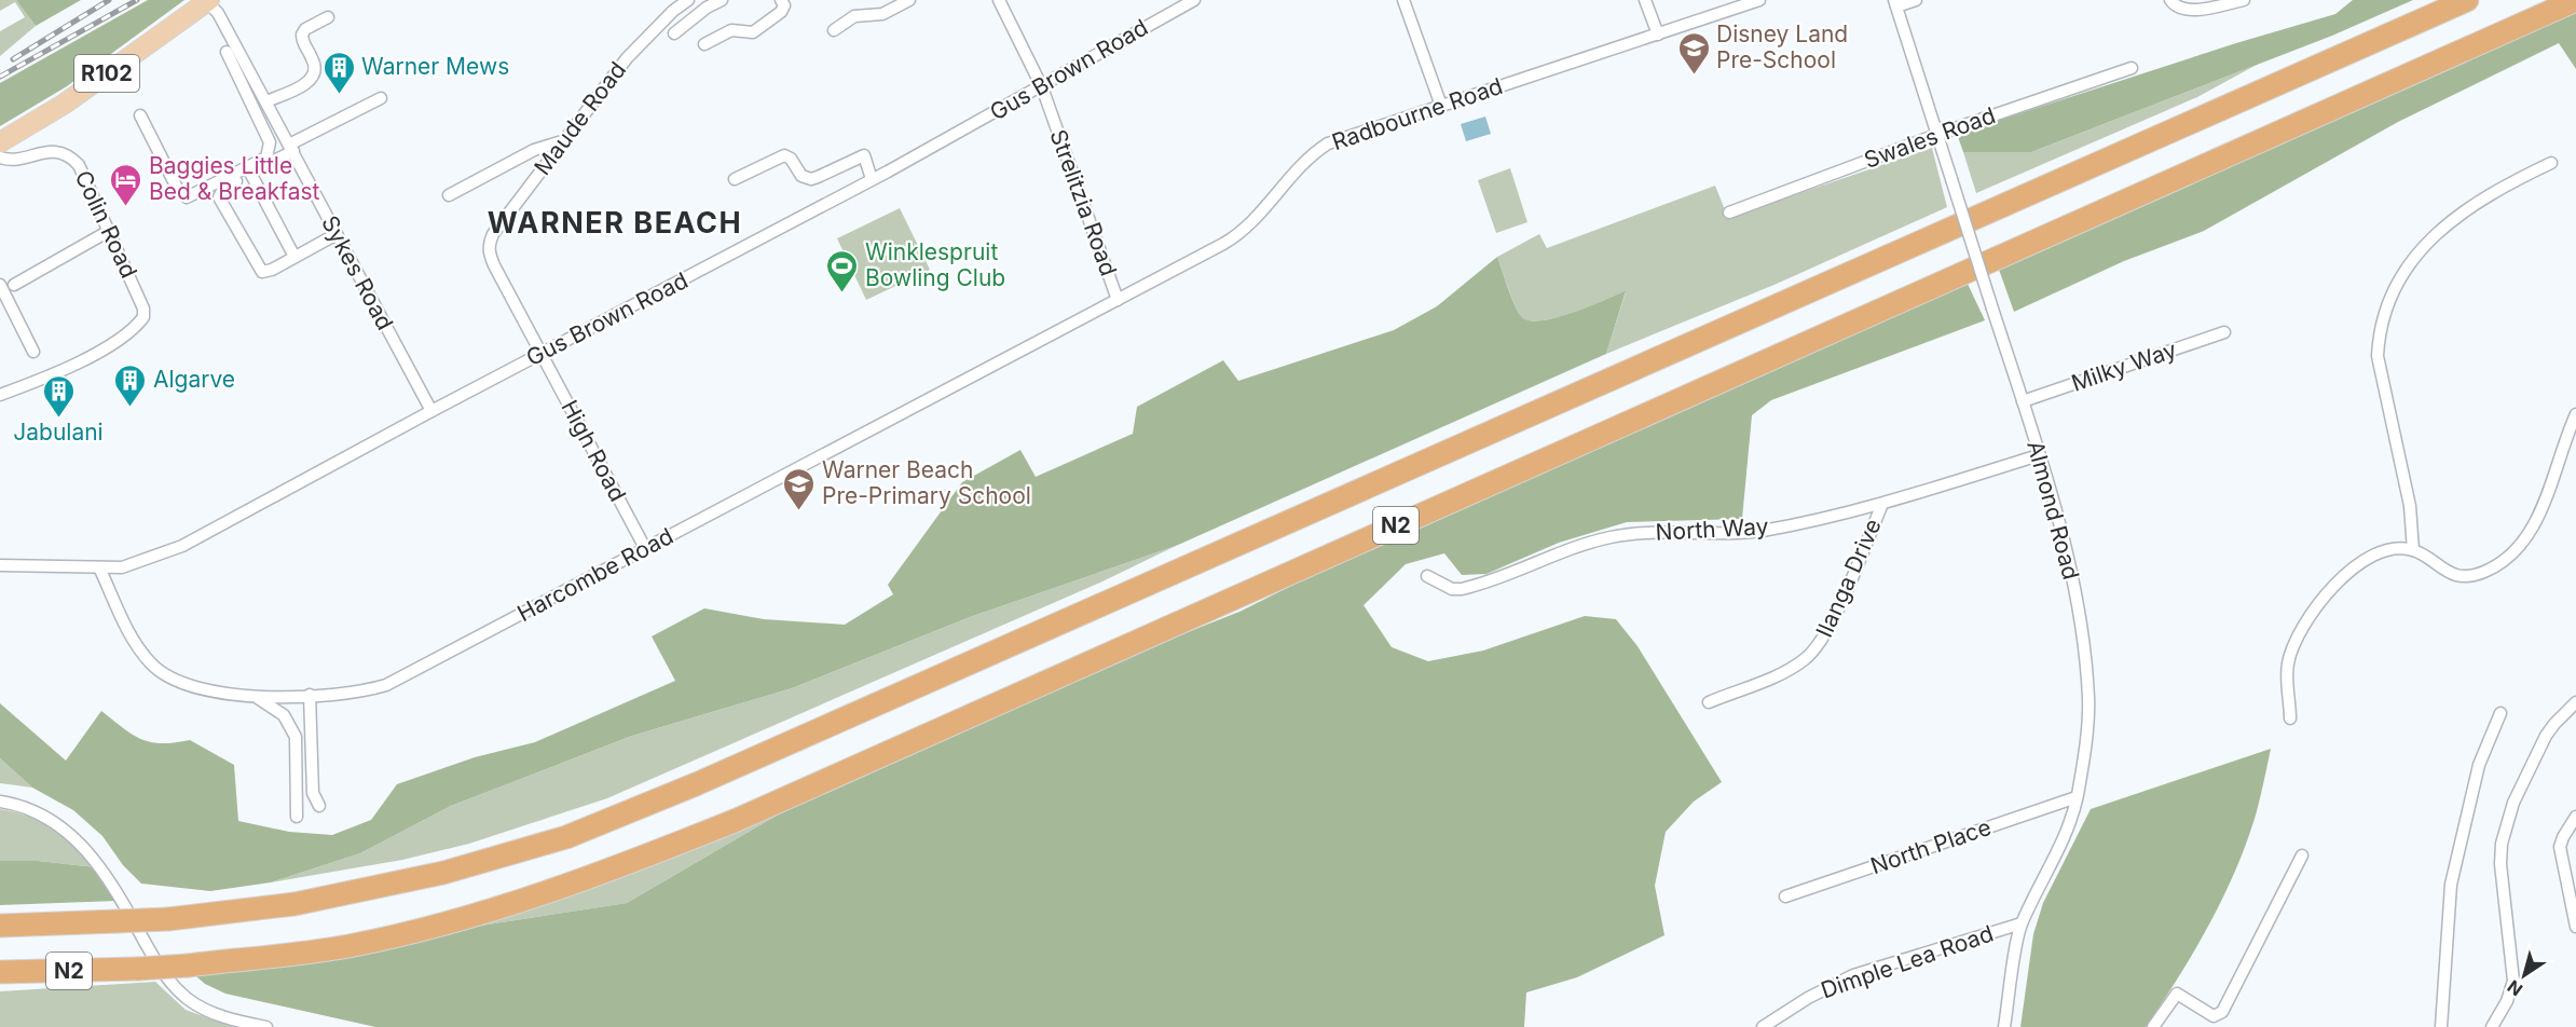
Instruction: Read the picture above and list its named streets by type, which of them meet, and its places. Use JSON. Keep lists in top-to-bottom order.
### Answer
{
  "streets": {
    "highway": ["N2"],
    "main road": ["R102"],
    "street": [
      "Gus Brown Road",
      "Radbourne Road",
      "Maude Road",
      "Swales Road",
      "Strelitzia Road",
      "Colin Road",
      "Sykes Road",
      "Milky Way",
      "High Road",
      "Almond Road",
      "North Way",
      "Harcombe Road",
      "Ilanga Drive",
      "North Place",
      "Dimple Lea Road"
    ]
  },
  "crossings": [
    ["Gus Brown Road", "Maude Road"],
    ["Gus Brown Road", "Strelitzia Road"],
    ["Gus Brown Road", "Sykes Road"],
    ["Gus Brown Road", "High Road"],
    ["Gus Brown Road", "Harcombe Road"],
    ["R102", "Sykes Road"],
    ["Radbourne Road", "Strelitzia Road"],
    ["Radbourne Road", "Harcombe Road"],
    ["Maude Road", "High Road"],
    ["Swales Road", "Almond Road"],
    ["Strelitzia Road", "Harcombe Road"],
    ["Milky Way", "Almond Road"],
    ["High Road", "Harcombe Road"],
    ["Almond Road", "North Way"],
    ["Almond Road", "North Place"],
    ["Almond Road", "Dimple Lea Road"],
    ["North Way", "Ilanga Drive"]
  ],
  "districts": ["WARNER BEACH"],
  "places": {
    "school or university": ["Disney Land Pre-School", "Warner Beach Pre-Primary School"],
    "building": ["Warner Mews", "Algarve", "Jabulani"],
    "hotel": ["Baggies Little Bed & Breakfast"],
    "sports": ["Winklespruit Bowling Club"]
  },
  "north": "bottom left"
}
